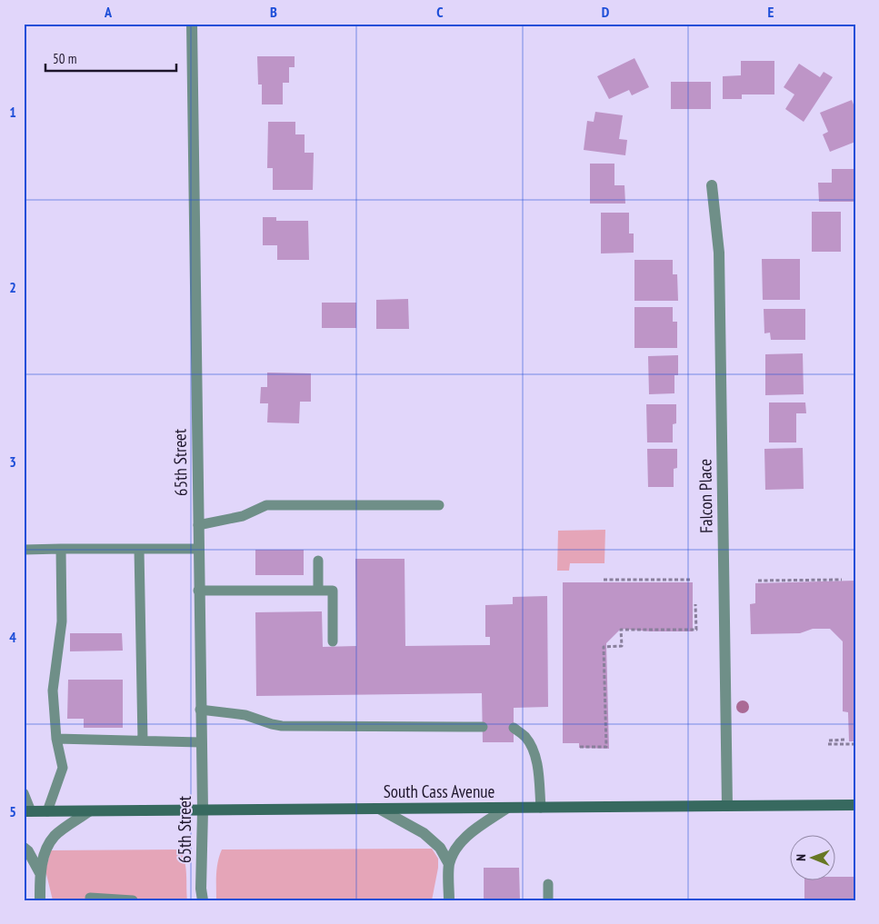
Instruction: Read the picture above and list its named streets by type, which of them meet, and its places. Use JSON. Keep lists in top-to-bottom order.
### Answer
{
  "streets": {
    "main road": ["South Cass Avenue"],
    "street": ["65th Street", "Falcon Place"]
  },
  "crossings": [
    ["65th Street", "South Cass Avenue"],
    ["Falcon Place", "South Cass Avenue"]
  ],
  "scale_bar": "50 m",
  "north": "left",
  "grid": {
    "columns": [
      "A",
      "B",
      "C",
      "D",
      "E"
    ],
    "rows": [
      "1",
      "2",
      "3",
      "4",
      "5"
    ]
  }
}
